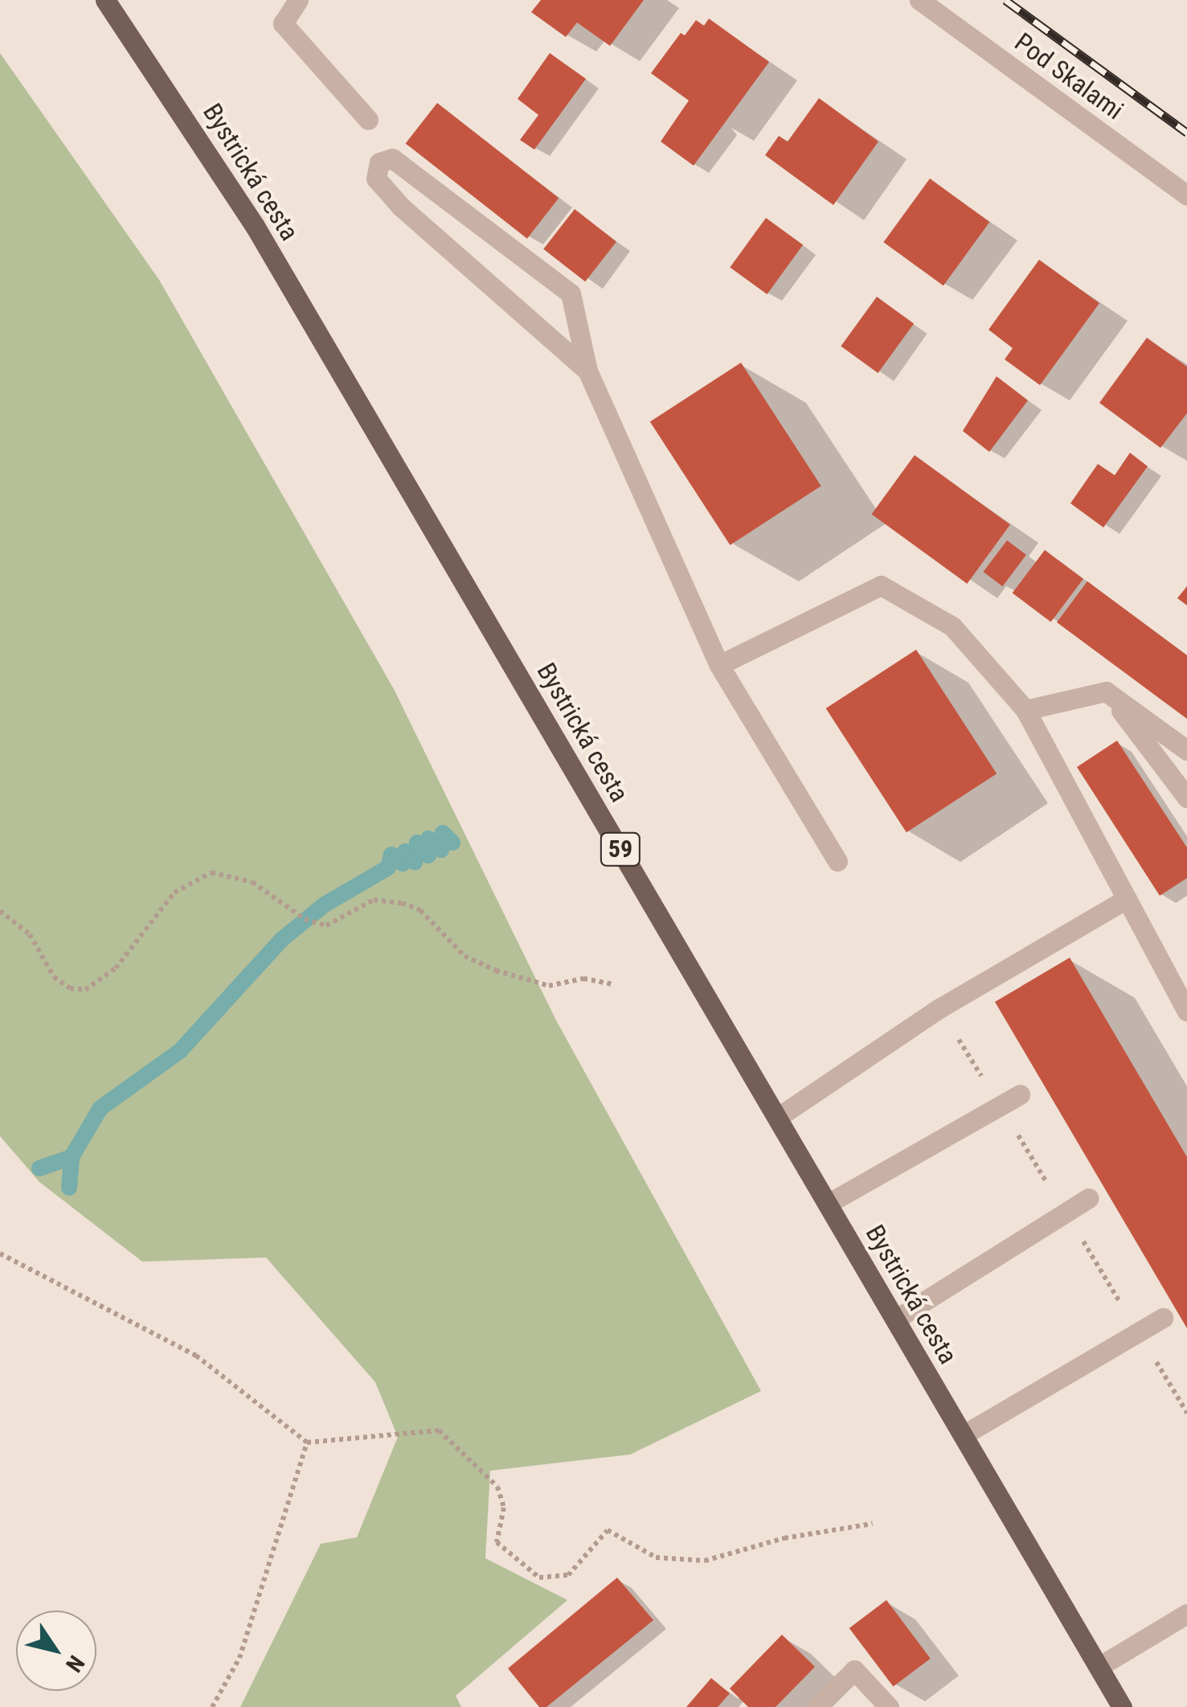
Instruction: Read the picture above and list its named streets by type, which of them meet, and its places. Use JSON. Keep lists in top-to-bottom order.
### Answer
{
  "streets": {
    "main road": ["Bystrická cesta", "59"],
    "street": ["Pod Skalami"]
  },
  "north": "bottom right"
}
